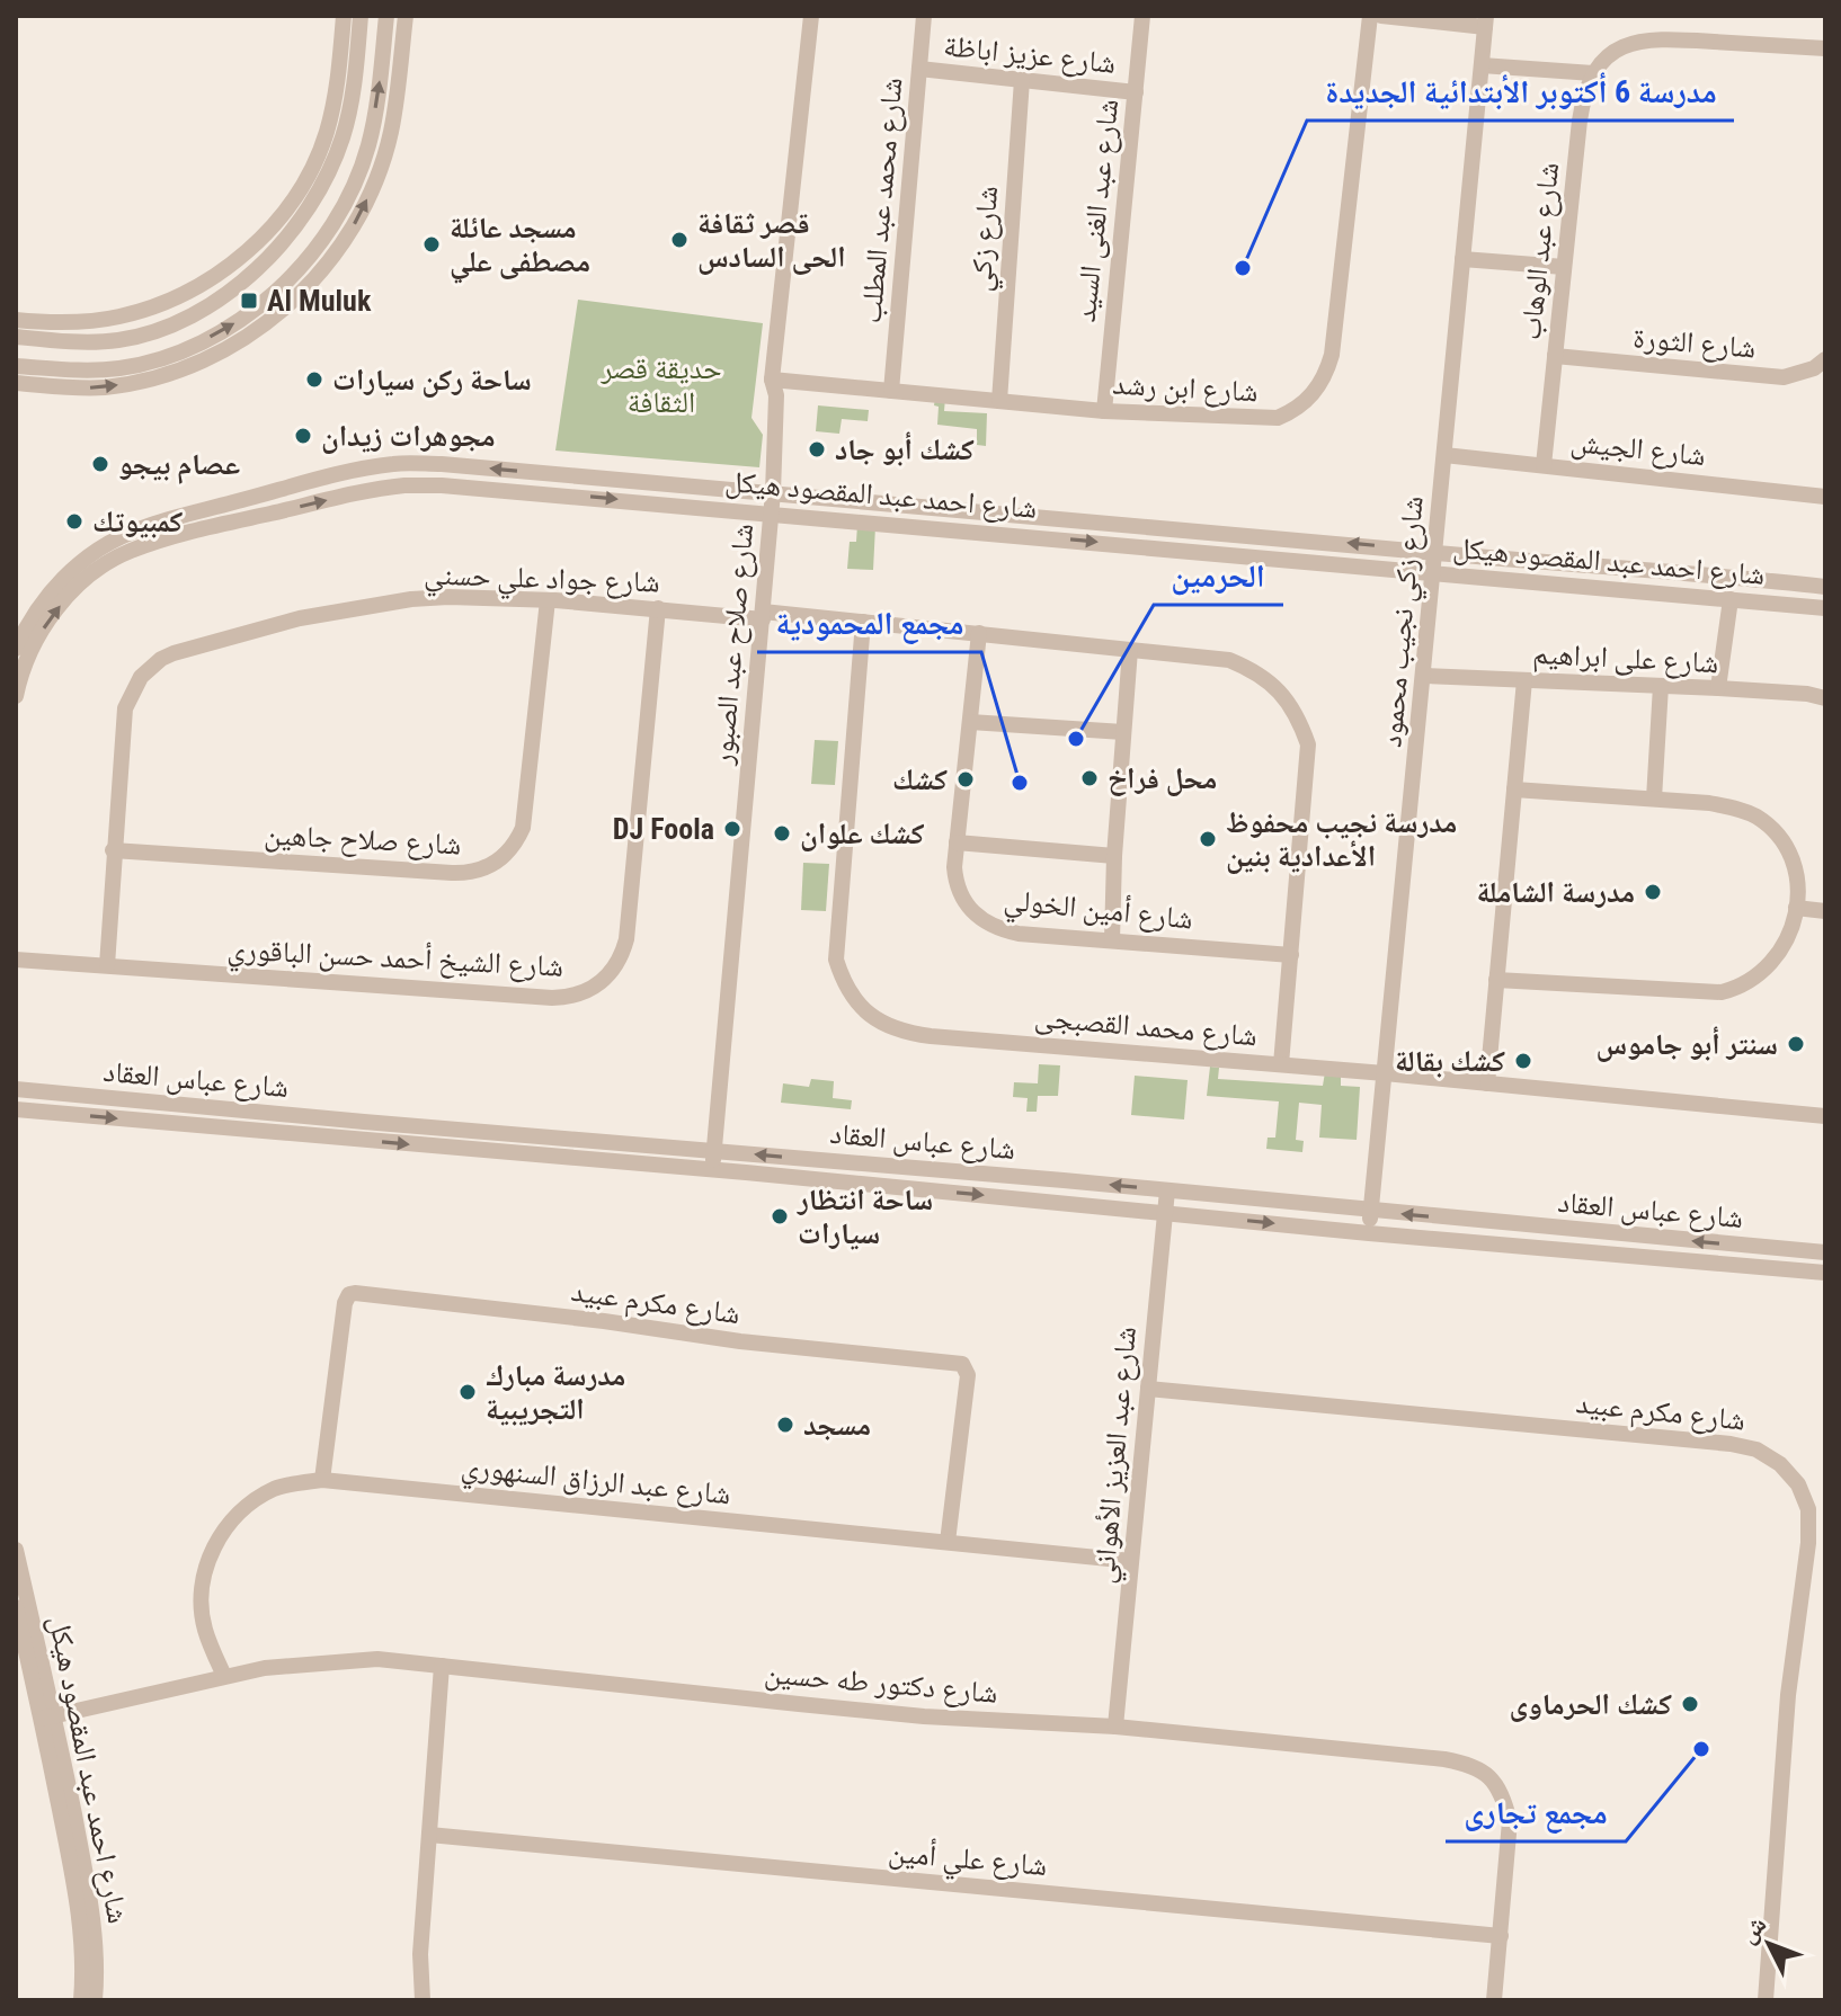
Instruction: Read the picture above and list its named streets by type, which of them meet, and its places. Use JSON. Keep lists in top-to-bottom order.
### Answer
{
  "streets": {
    "street": [
      "شارع عزيز اباظة",
      "شارع محمد عبد المطلب",
      "شارع عبد الغنى السيد",
      "شارع زكي",
      "شارع عبد الوهاب",
      "شارع الثورة",
      "شارع ابن رشد",
      "شارع الجيش",
      "شارع احمد عبد المقصود هيكل",
      "شارع جواد علي حسني",
      "شارع زكي نجيب محمود",
      "شارع صلاح عبد الصبور",
      "شارع على ابراهيم",
      "شارع صلاح جاهين",
      "شارع أمين الخولي",
      "شارع الشيخ أحمد حسن الباقوري",
      "شارع محمد القصبجى",
      "شارع عباس العقاد",
      "شارع مكرم عبيد",
      "شارع عبد العزيز الأهواني",
      "شارع عبد الرزاق السنهوري",
      "شارع دكتور طه حسين",
      "شارع علي أمين"
    ]
  },
  "crossings": [
    ["شارع عزيز اباظة", "شارع محمد عبد المطلب"],
    ["شارع عزيز اباظة", "شارع عبد الغنى السيد"],
    ["شارع عزيز اباظة", "شارع زكي"],
    ["شارع محمد عبد المطلب", "شارع ابن رشد"],
    ["شارع عبد الغنى السيد", "شارع ابن رشد"],
    ["شارع زكي", "شارع ابن رشد"],
    ["شارع عبد الوهاب", "شارع الثورة"],
    ["شارع عبد الوهاب", "شارع الجيش"],
    ["شارع ابن رشد", "شارع صلاح عبد الصبور"],
    ["شارع الجيش", "شارع زكي نجيب محمود"],
    ["شارع احمد عبد المقصود هيكل", "شارع زكي نجيب محمود"],
    ["شارع احمد عبد المقصود هيكل", "شارع صلاح عبد الصبور"],
    ["شارع احمد عبد المقصود هيكل", "شارع دكتور طه حسين"],
    ["شارع جواد علي حسني", "شارع صلاح عبد الصبور"],
    ["شارع جواد علي حسني", "شارع صلاح جاهين"],
    ["شارع جواد علي حسني", "شارع أمين الخولي"],
    ["شارع جواد علي حسني", "شارع الشيخ أحمد حسن الباقوري"],
    ["شارع جواد علي حسني", "شارع محمد القصبجى"],
    ["شارع زكي نجيب محمود", "شارع على ابراهيم"],
    ["شارع زكي نجيب محمود", "شارع محمد القصبجى"],
    ["شارع زكي نجيب محمود", "شارع عباس العقاد"],
    ["شارع صلاح عبد الصبور", "شارع عباس العقاد"],
    ["شارع عباس العقاد", "شارع عبد العزيز الأهواني"],
    ["شارع مكرم عبيد", "شارع عبد العزيز الأهواني"],
    ["شارع مكرم عبيد", "شارع عبد الرزاق السنهوري"],
    ["شارع عبد العزيز الأهواني", "شارع عبد الرزاق السنهوري"],
    ["شارع عبد العزيز الأهواني", "شارع دكتور طه حسين"],
    ["شارع عبد الرزاق السنهوري", "شارع دكتور طه حسين"],
    ["شارع دكتور طه حسين", "شارع علي أمين"]
  ],
  "parks": ["حديقة قصر الثقافة"],
  "places": {
    "other": [
      "قصر ثقافة الحى السادس",
      "مسجد عائلة مصطفى علي",
      "مدرسة 6 أكتوبر الأبتدائية الجديدة",
      "ساحة ركن سيارات",
      "مجوهرات زيدان",
      "كشك أبو جاد",
      "عصام بيجو",
      "كمبيوتك",
      "الحرمين",
      "محل فراخ",
      "كشك",
      "مجمع المحمودية",
      "DJ Foola",
      "كشك علوان",
      "مدرسة نجيب محفوظ الأعدادية بنين",
      "مدرسة الشاملة",
      "سنتر أبو جاموس",
      "كشك بقالة",
      "ساحة انتظار سيارات",
      "مدرسة مبارك التجريبية",
      "مسجد",
      "كشك الحرماوى",
      "مجمع تجارى"
    ],
    "transit": ["Al Muluk"]
  },
  "north": "top left"
}
